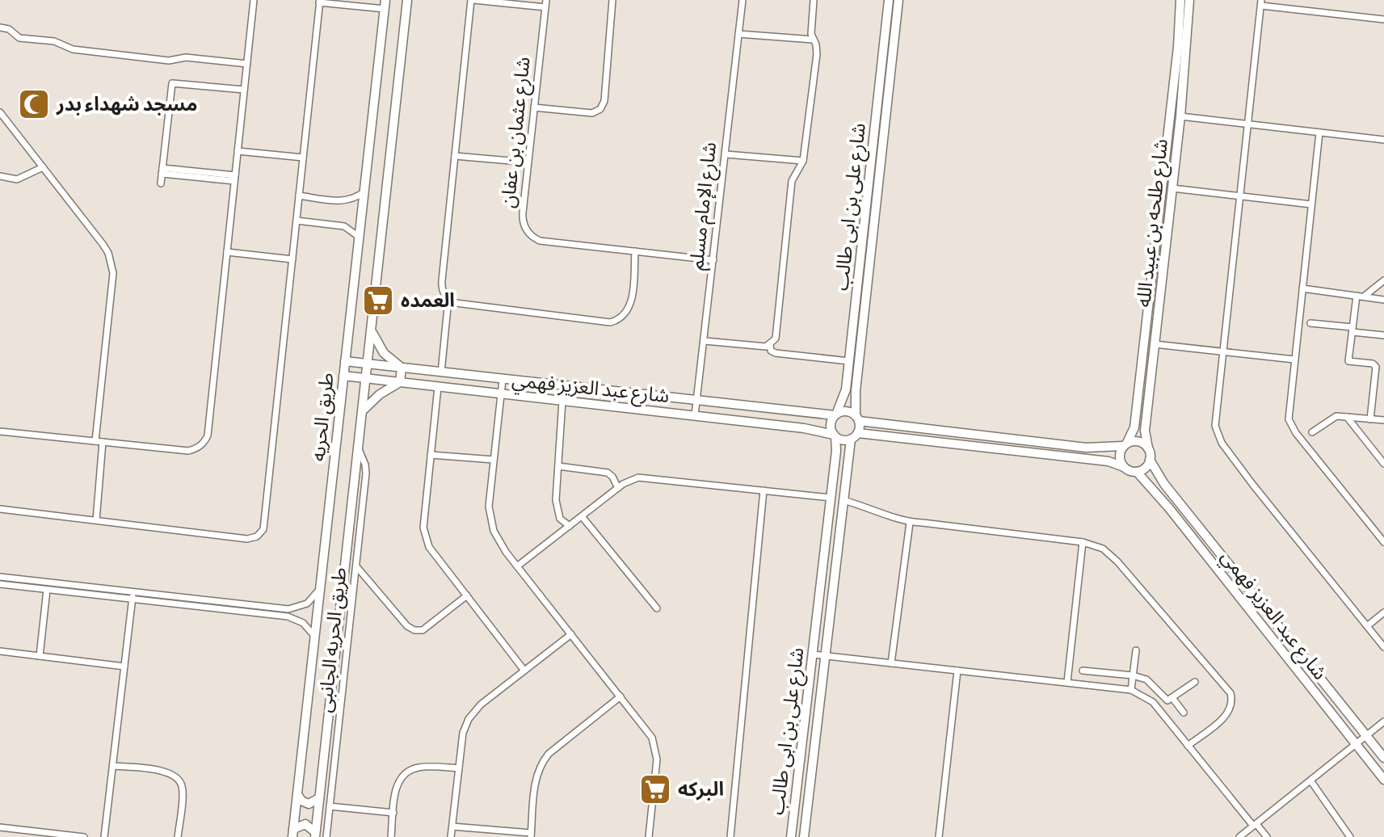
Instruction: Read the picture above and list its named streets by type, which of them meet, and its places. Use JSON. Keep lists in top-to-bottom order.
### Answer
{
  "streets": {
    "street": [
      "شارع عثمان بن عفان",
      "شارع الإمام مسلم",
      "شارع على بن ابى طالب",
      "شارع طلحه بن عبيد الله",
      "شارع عبد العزيز فهمي",
      "طريق الحريه",
      "طريق الحريه الجانبى"
    ]
  },
  "crossings": [
    ["شارع عثمان بن عفان", "شارع الإمام مسلم"],
    ["شارع الإمام مسلم", "شارع عبد العزيز فهمي"],
    ["شارع على بن ابى طالب", "شارع عبد العزيز فهمي"],
    ["شارع طلحه بن عبيد الله", "شارع عبد العزيز فهمي"],
    ["شارع عبد العزيز فهمي", "طريق الحريه"],
    ["طريق الحريه", "طريق الحريه الجانبى"]
  ],
  "places": {
    "mosque": ["مسجد شهداء بدر"],
    "supermarket": ["العمده", "البركه"]
  }
}
